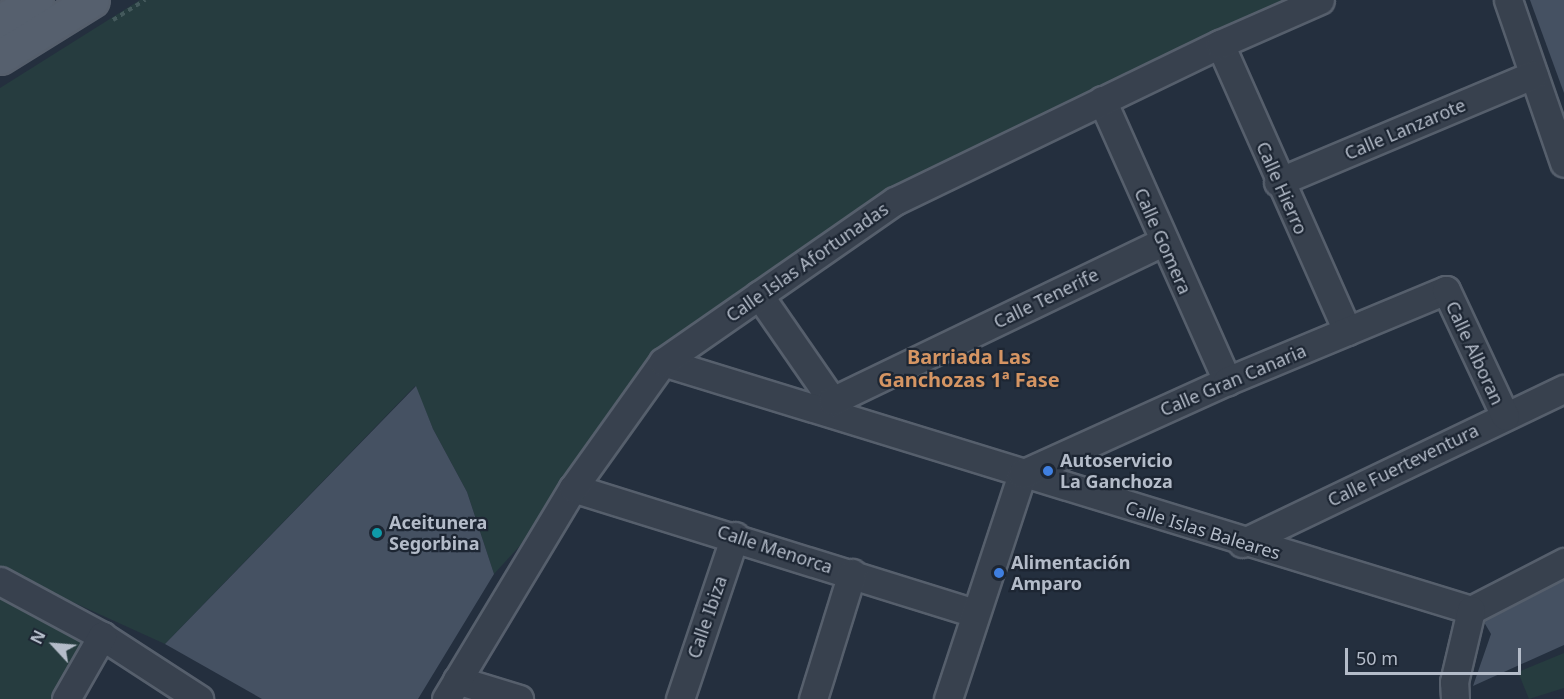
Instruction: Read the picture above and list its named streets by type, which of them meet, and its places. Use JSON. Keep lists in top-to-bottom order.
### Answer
{
  "streets": {
    "street": [
      "Calle Lanzarote",
      "Calle Hierro",
      "Calle Gomera",
      "Calle Islas Afortunadas",
      "Calle Tenerife",
      "Calle Alboran",
      "Calle Gran Canaria",
      "Calle Fuerteventura",
      "Calle Islas Baleares",
      "Calle Menorca",
      "Calle Ibiza"
    ]
  },
  "crossings": [
    ["Calle Lanzarote", "Calle Hierro"],
    ["Calle Hierro", "Calle Islas Afortunadas"],
    ["Calle Hierro", "Calle Gran Canaria"],
    ["Calle Gomera", "Calle Islas Afortunadas"],
    ["Calle Gomera", "Calle Tenerife"],
    ["Calle Gomera", "Calle Gran Canaria"],
    ["Calle Islas Afortunadas", "Calle Islas Baleares"],
    ["Calle Islas Afortunadas", "Calle Menorca"],
    ["Calle Tenerife", "Calle Islas Baleares"],
    ["Calle Alboran", "Calle Gran Canaria"],
    ["Calle Alboran", "Calle Fuerteventura"],
    ["Calle Gran Canaria", "Calle Islas Baleares"],
    ["Calle Fuerteventura", "Calle Islas Baleares"],
    ["Calle Menorca", "Calle Ibiza"]
  ],
  "districts": ["Barriada Las Ganchozas 1ª Fase"],
  "places": ["Autoservicio La Ganchoza", "Aceitunera Segorbina", "Alimentación Amparo"],
  "scale_bar": "50 m",
  "north": "top left"
}
